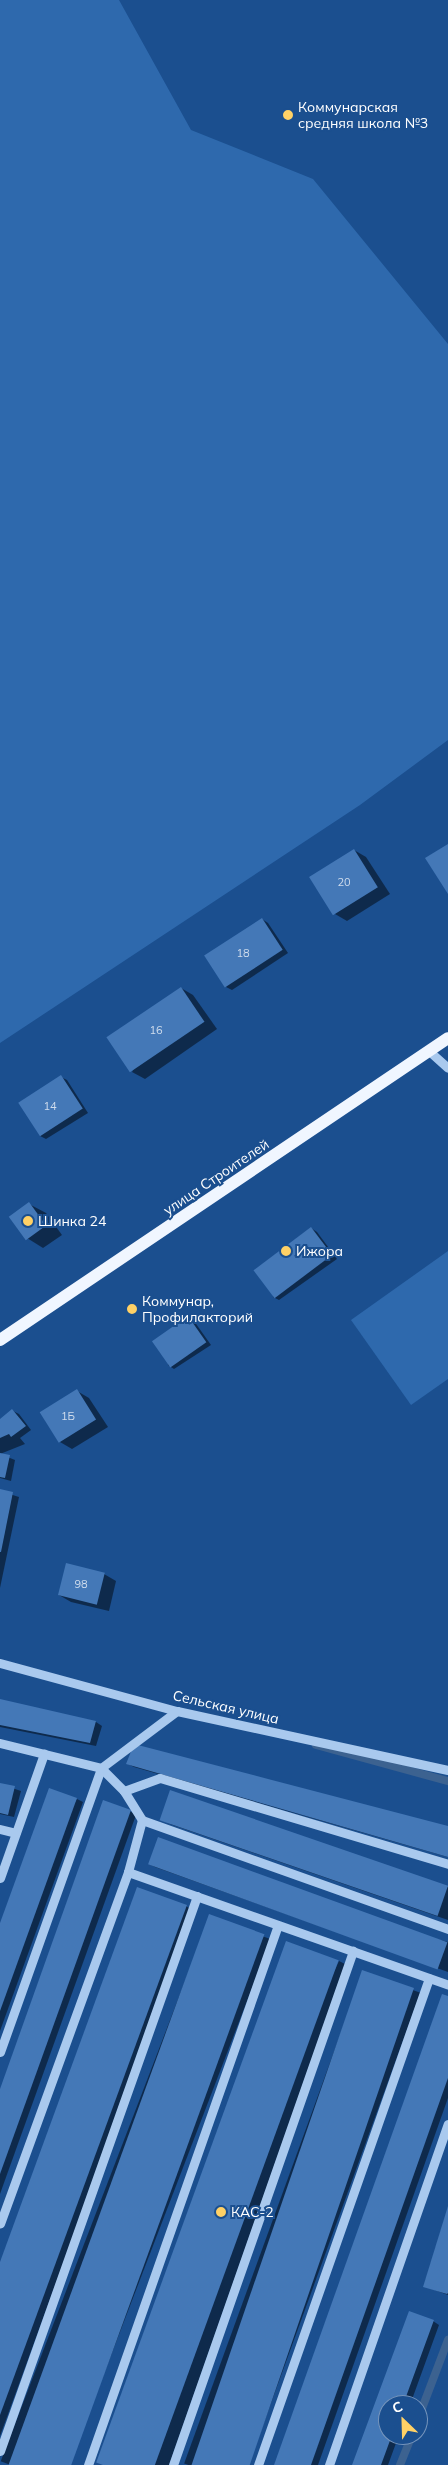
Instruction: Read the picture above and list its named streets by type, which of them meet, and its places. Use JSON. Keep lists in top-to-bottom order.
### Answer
{
  "streets": {
    "main road": ["улица Строителей"],
    "street": ["Сельская улица"]
  },
  "places": [
    "Коммунарская средняя школа №3",
    "Шинка 24",
    "Ижора",
    "Коммунар, Профилакторий",
    "КАС-2"
  ],
  "house_numbers": [
    "20",
    "18",
    "16",
    "14",
    "1Б",
    "98"
  ],
  "north": "top left"
}
